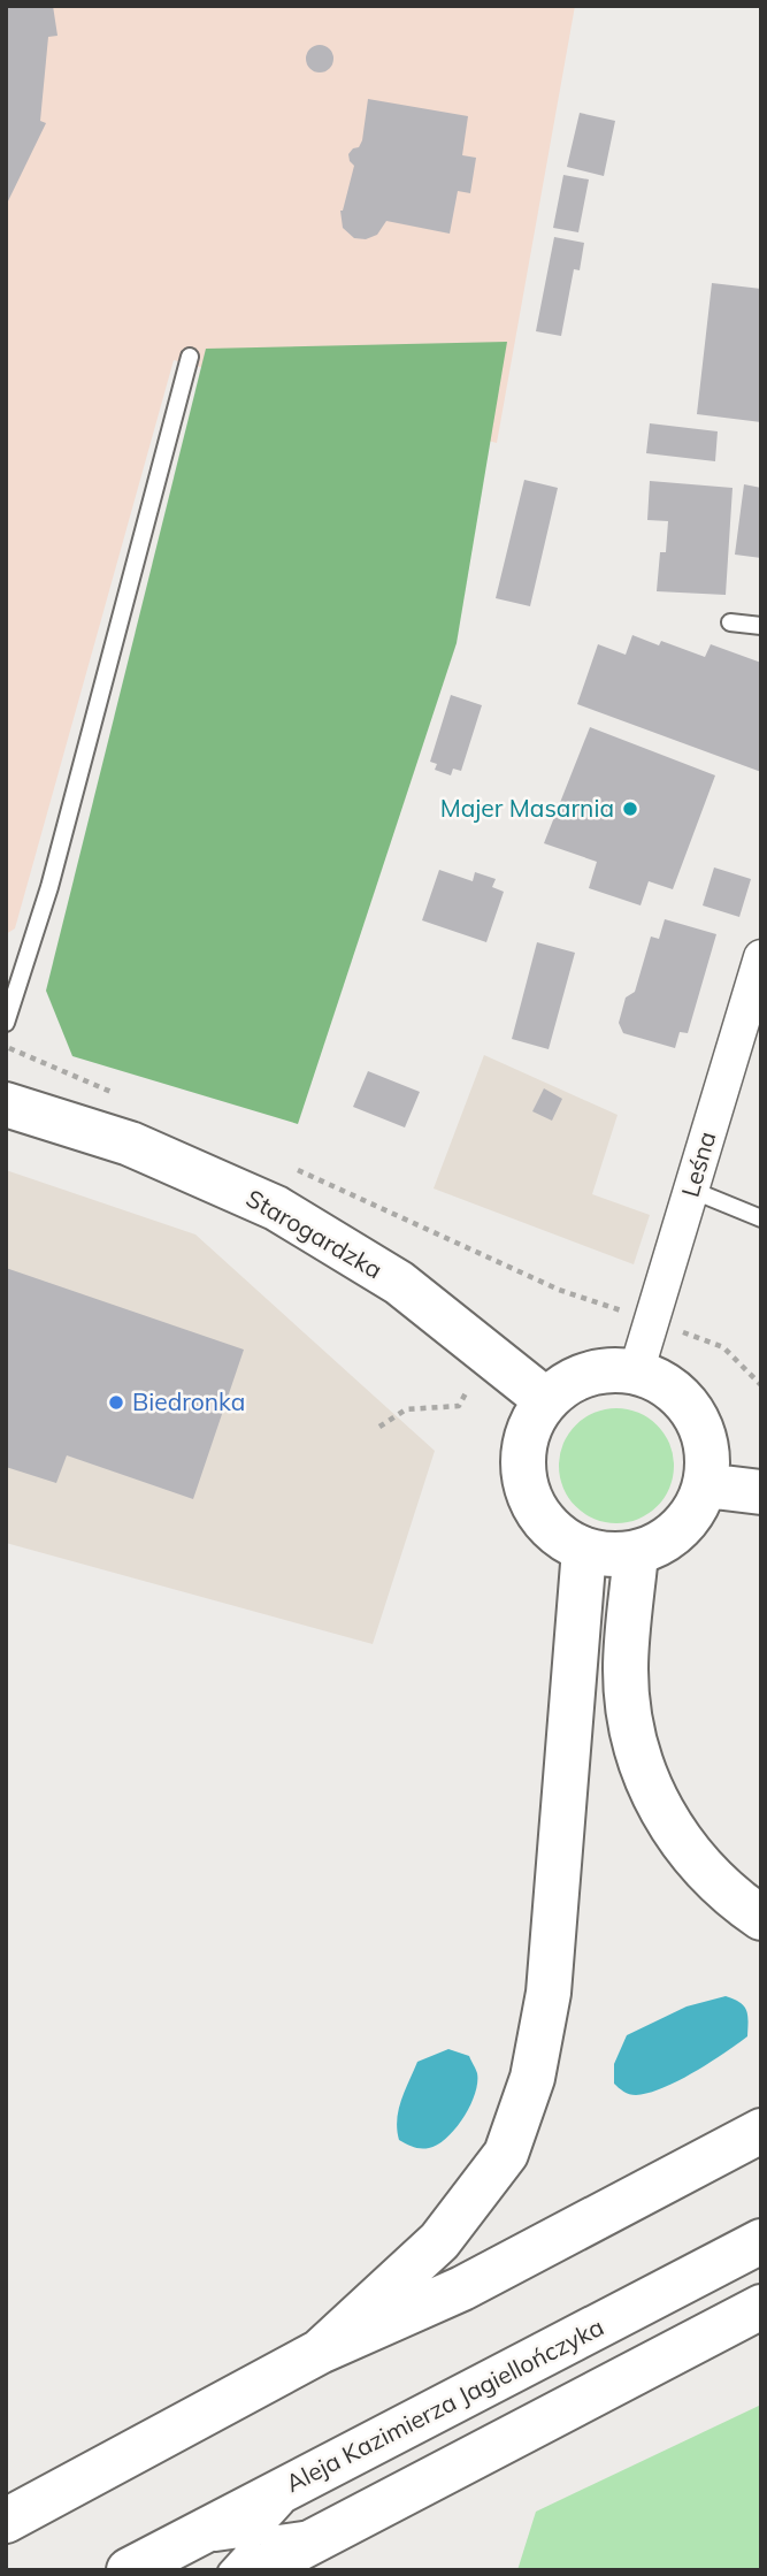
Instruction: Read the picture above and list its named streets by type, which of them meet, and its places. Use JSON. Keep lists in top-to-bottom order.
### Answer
{
  "streets": {
    "main road": ["Starogardzka", "Aleja Kazimierza Jagiellończyka"],
    "street": ["Leśna"]
  },
  "crossings": [
    ["Leśna", "Starogardzka"]
  ],
  "places": ["Majer Masarnia", "Biedronka"]
}
